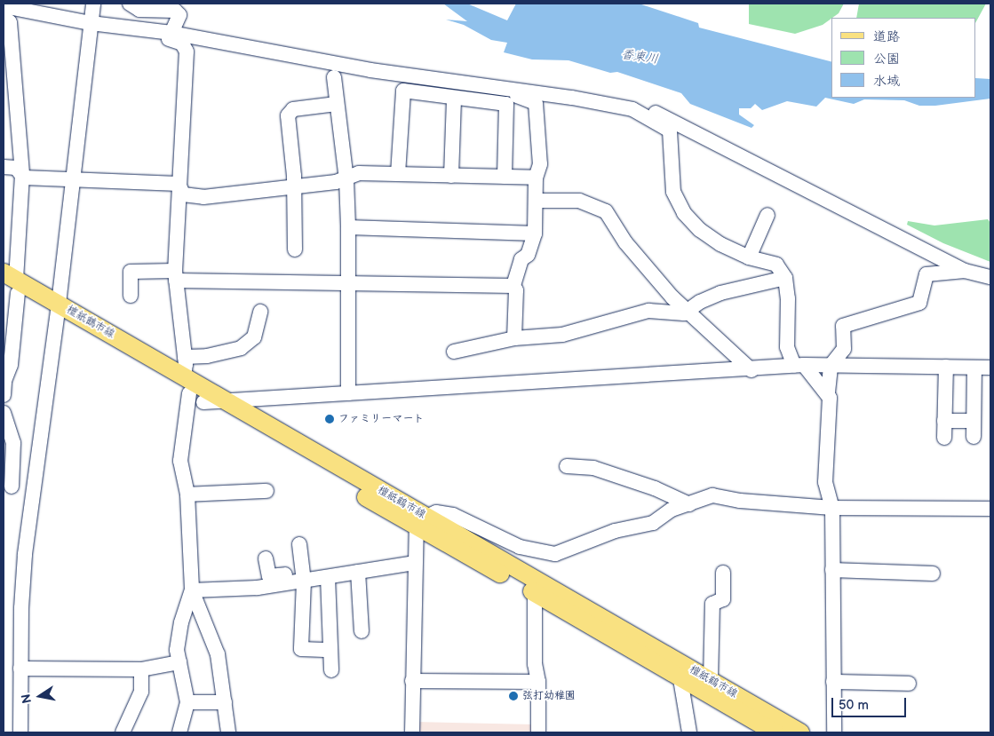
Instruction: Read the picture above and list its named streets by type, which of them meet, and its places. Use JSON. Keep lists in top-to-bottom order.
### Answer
{
  "streets": {
    "main road": ["檀紙鶴市線"]
  },
  "water": ["香東川"],
  "places": ["ファミリーマート", "弦打幼稚園"],
  "legend": ["道路", "公園", "水域"],
  "scale_bar": "50 m",
  "north": "left"
}
